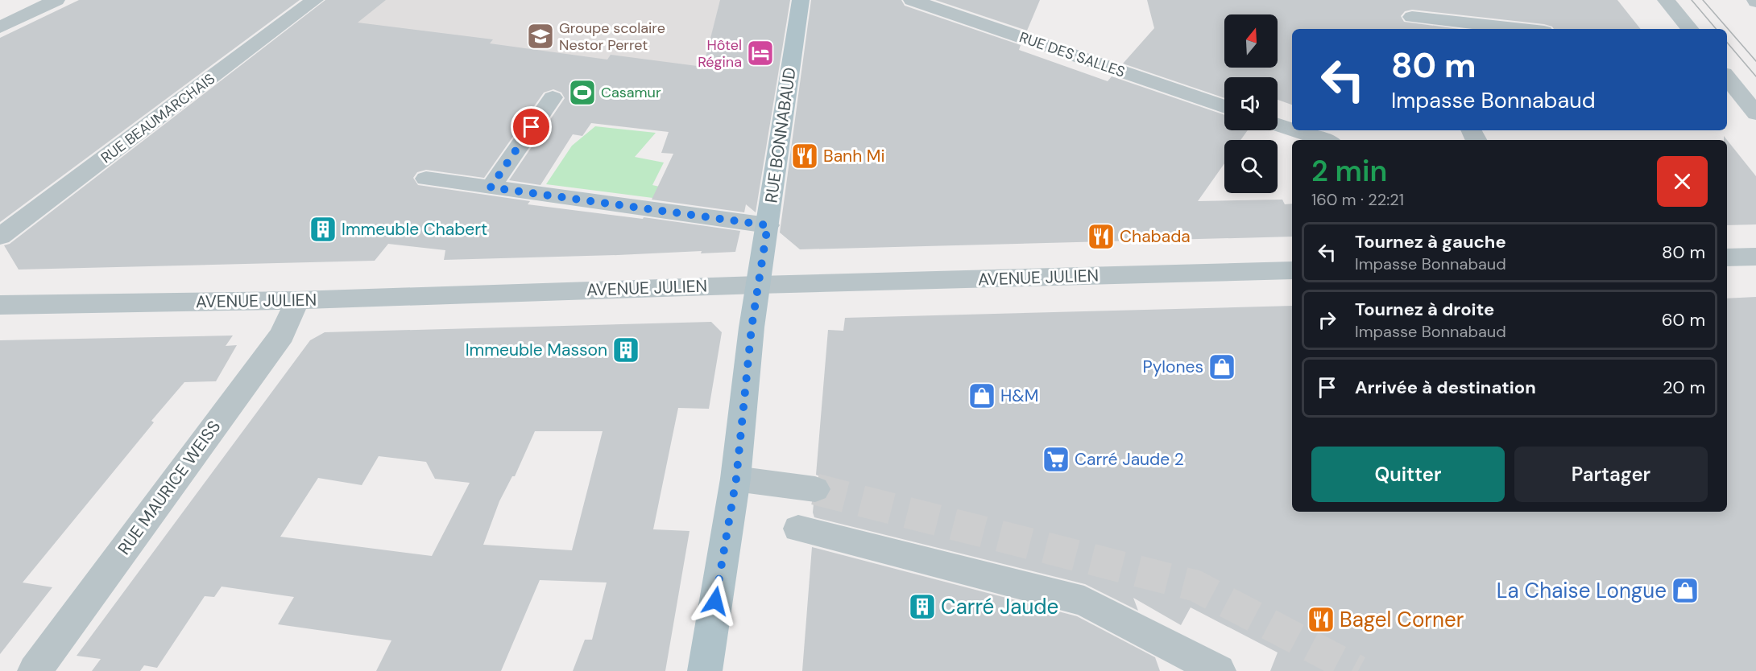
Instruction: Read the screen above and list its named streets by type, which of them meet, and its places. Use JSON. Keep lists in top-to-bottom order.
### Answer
{
  "streets": {
    "main road": ["RUE BONNABAUD"],
    "street": [
      "RUE DES SALLES",
      "RUE BEAUMARCHAIS",
      "AVENUE JULIEN",
      "RUE MAURICE WEISS"
    ]
  },
  "crossings": [
    ["RUE BONNABAUD", "AVENUE JULIEN"],
    ["AVENUE JULIEN", "RUE MAURICE WEISS"]
  ],
  "places": {
    "school or university": ["Groupe scolaire Nestor Perret"],
    "hotel": ["Hôtel Régina"],
    "sports": ["Casamur"],
    "restaurant": ["Banh Mi", "Chabada", "Bagel Corner"],
    "building": ["Immeuble Chabert", "Immeuble Masson", "Carré Jaude"],
    "shop": ["Pylones", "H&M", "La Chaise Longue"],
    "supermarket": ["Carré Jaude 2"]
  },
  "north": "top",
  "page": {
    "turn": ["80 m", "Impasse Bonnabaud"],
    "heading": ["2 min", "160 m · 22:21"],
    "list": [
      {
        "name": "Tournez à gauche",
        "note": "Impasse Bonnabaud",
        "value": "80 m"
      },
      {
        "name": "Tournez à droite",
        "note": "Impasse Bonnabaud",
        "value": "60 m"
      },
      {
        "name": "Arrivée à destination",
        "value": "20 m"
      }
    ],
    "buttons": ["Quitter", "Partager"]
  }
}
